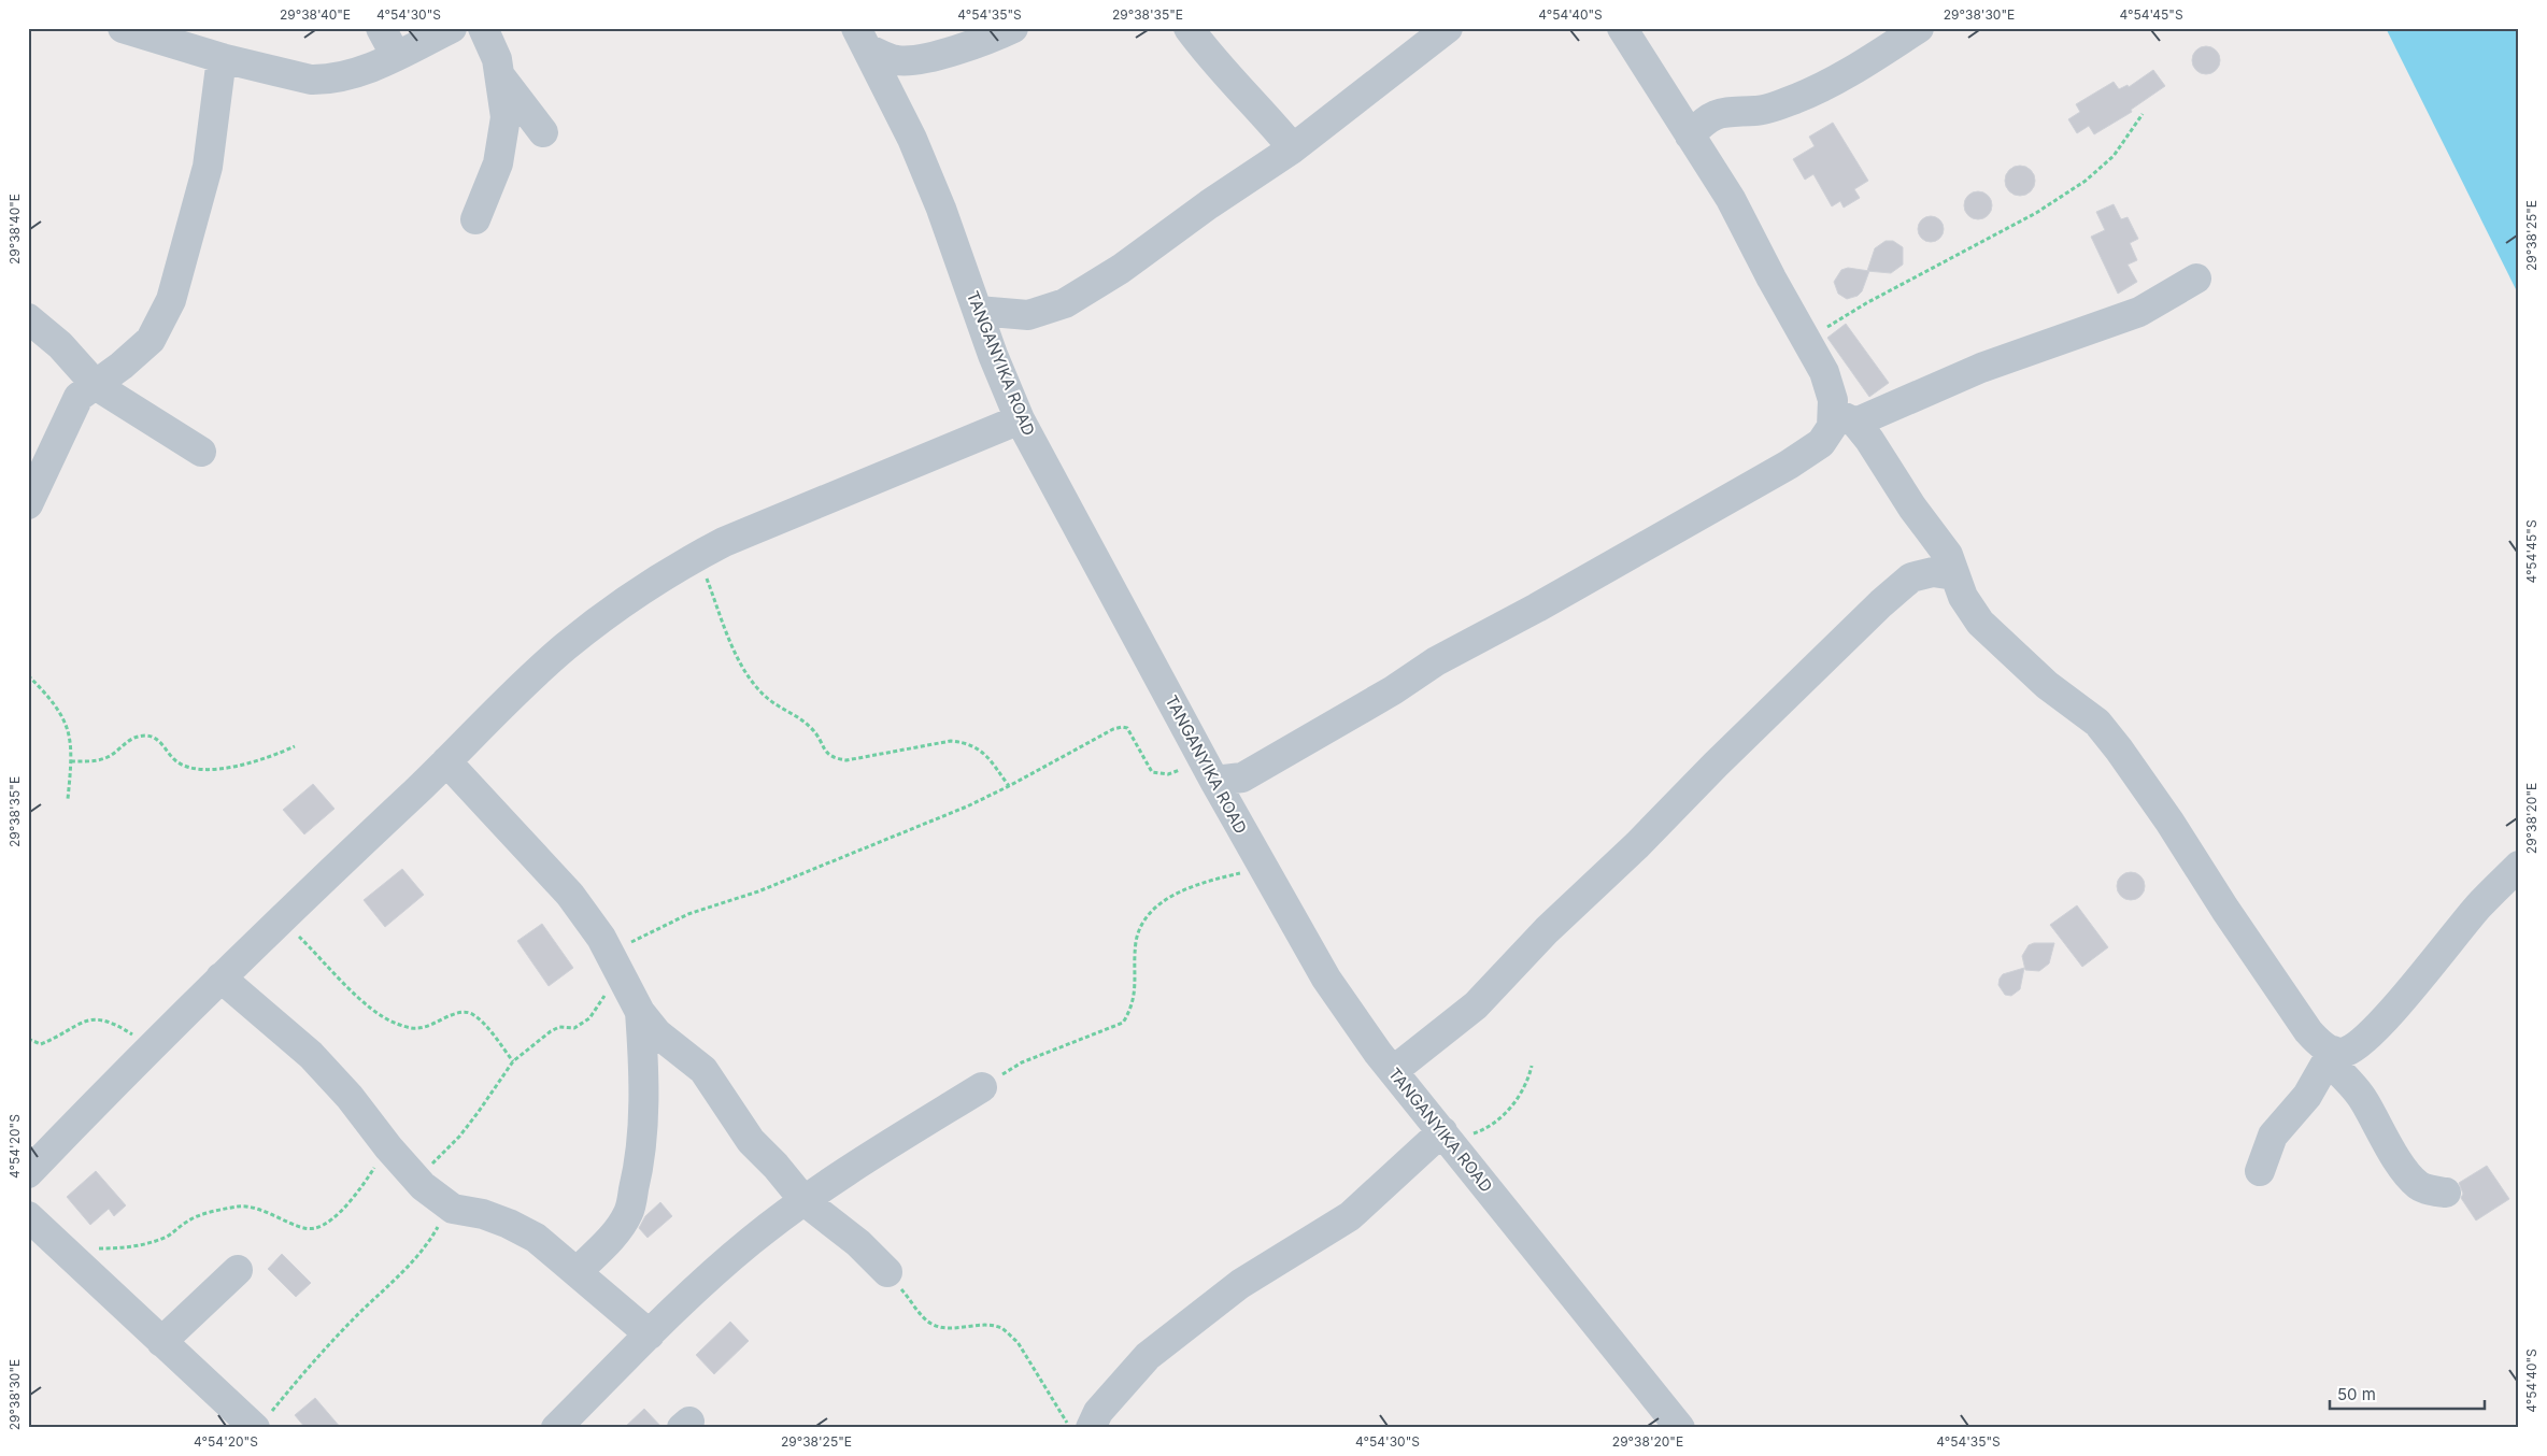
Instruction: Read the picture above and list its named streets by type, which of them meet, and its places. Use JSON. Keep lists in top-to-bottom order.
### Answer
{
  "streets": {
    "street": ["TANGANYIKA ROAD"]
  },
  "scale_bar": "50 m",
  "coordinates": [
    "29°38'40\"E",
    "4°54'30\"S",
    "4°54'35\"S",
    "29°38'35\"E",
    "4°54'40\"S",
    "29°38'30\"E",
    "4°54'45\"S",
    "29°38'25\"E",
    "29°38'20\"E",
    "4°54'20\"S"
  ]
}
